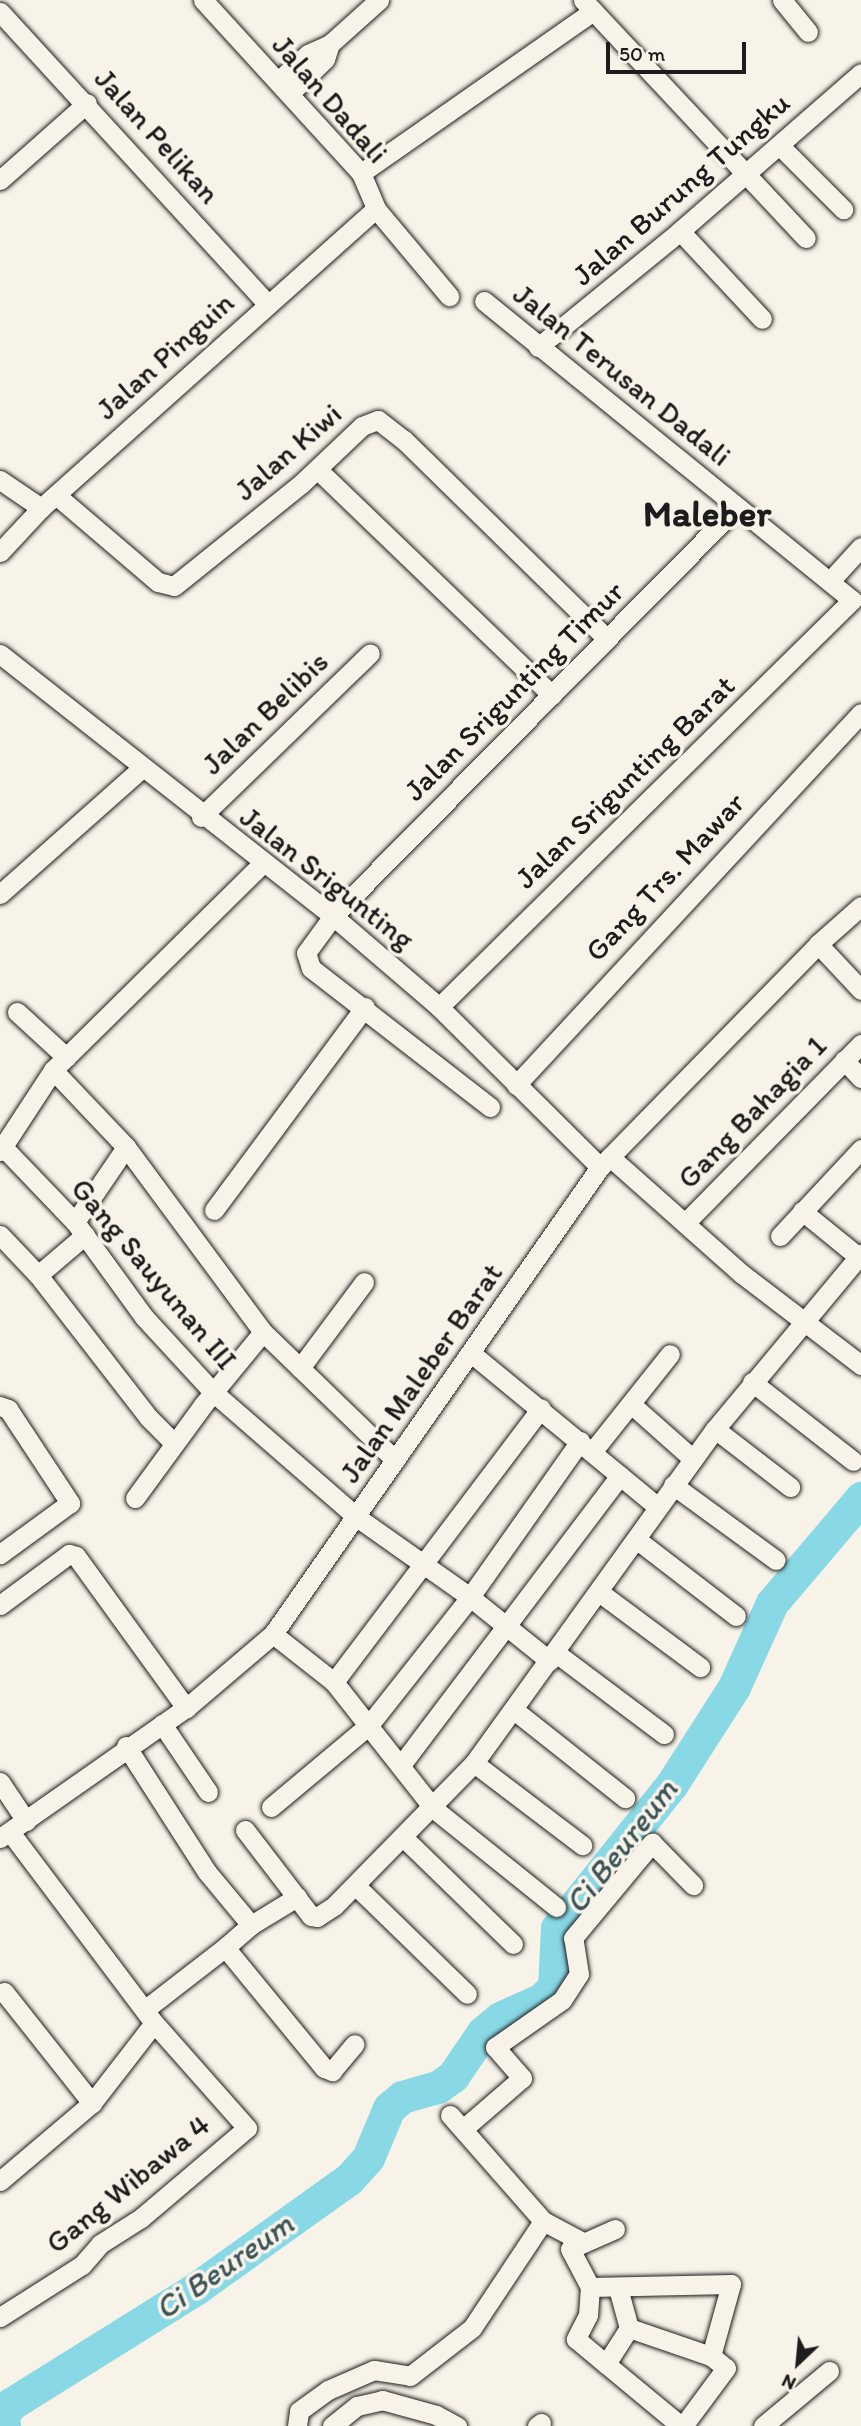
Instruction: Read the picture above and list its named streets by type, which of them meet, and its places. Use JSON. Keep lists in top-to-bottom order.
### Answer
{
  "streets": {
    "street": [
      "Jalan Dadali",
      "Jalan Pelikan",
      "Jalan Burung Tungku",
      "Jalan Pinguin",
      "Jalan Terusan Dadali",
      "Jalan Kiwi",
      "Jalan Srigunting Timur",
      "Jalan Belibis",
      "Jalan Srigunting Barat",
      "Gang Trs. Mawar",
      "Jalan Srigunting",
      "Gang Bahagia 1",
      "Gang Sauyunan III",
      "Jalan Maleber Barat",
      "Gang Wibawa 4"
    ]
  },
  "crossings": [
    ["Jalan Dadali", "Jalan Pinguin"],
    ["Jalan Pelikan", "Jalan Pinguin"],
    ["Jalan Burung Tungku", "Jalan Terusan Dadali"],
    ["Jalan Pinguin", "Jalan Kiwi"],
    ["Jalan Terusan Dadali", "Jalan Srigunting Timur"],
    ["Jalan Terusan Dadali", "Jalan Srigunting Barat"],
    ["Jalan Kiwi", "Jalan Srigunting Timur"],
    ["Jalan Srigunting Timur", "Jalan Srigunting"],
    ["Jalan Belibis", "Jalan Srigunting"],
    ["Jalan Srigunting Barat", "Jalan Srigunting"],
    ["Gang Trs. Mawar", "Jalan Srigunting"],
    ["Jalan Srigunting", "Gang Bahagia 1"],
    ["Jalan Srigunting", "Jalan Maleber Barat"],
    ["Gang Sauyunan III", "Jalan Maleber Barat"]
  ],
  "districts": ["Maleber"],
  "water": ["Ci Beureum"],
  "scale_bar": "50 m",
  "north": "bottom left"
}
